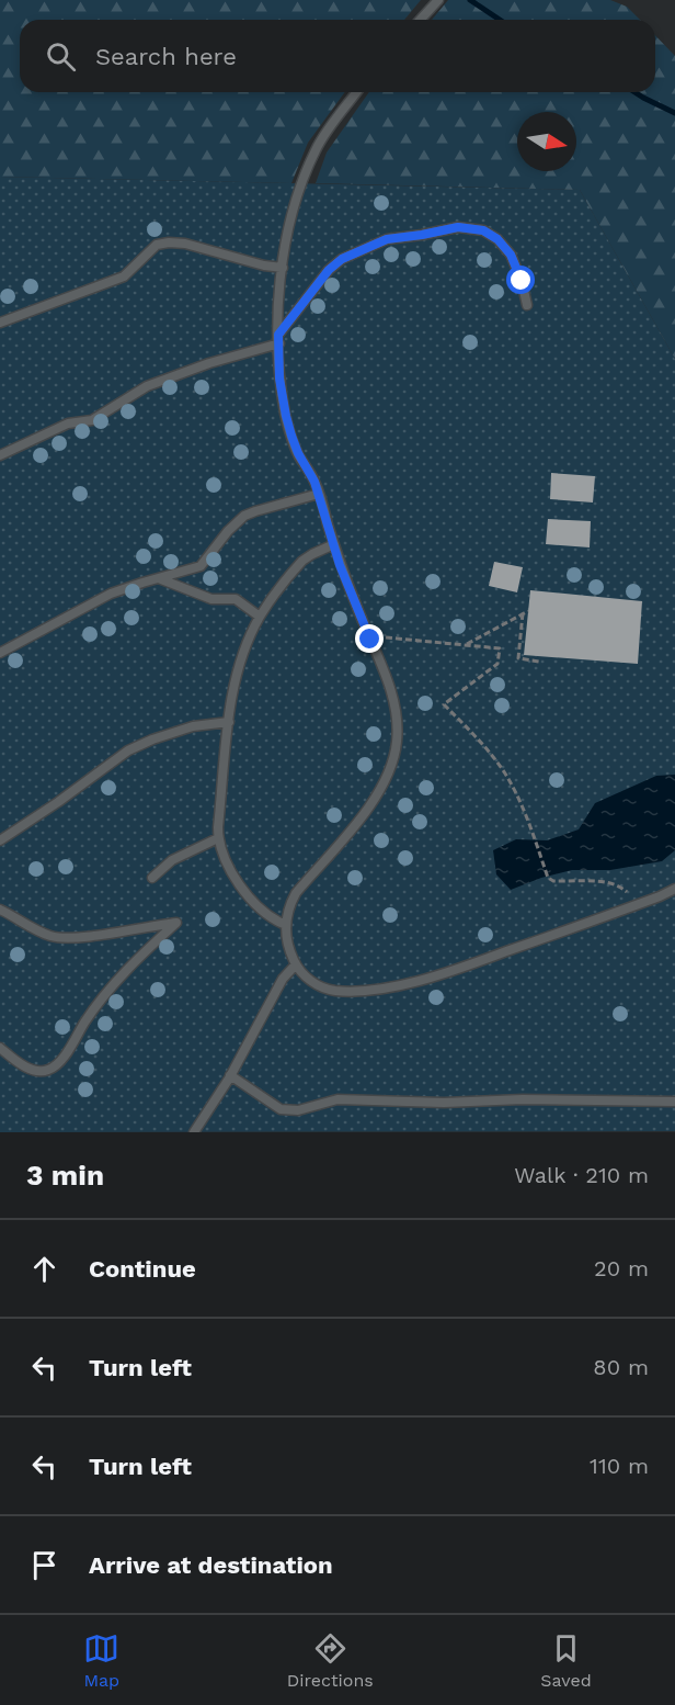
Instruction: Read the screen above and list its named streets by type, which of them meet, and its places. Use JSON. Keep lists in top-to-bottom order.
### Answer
{
  "north": "right",
  "page": {
    "search": "Search here",
    "heading": ["3 min", "Walk · 210 m"],
    "list": [
      ["Continue", "20 m"],
      ["Turn left", "80 m"],
      ["Turn left", "110 m"],
      "Arrive at destination"
    ],
    "nav": ["Map", "Directions", "Saved"]
  }
}
